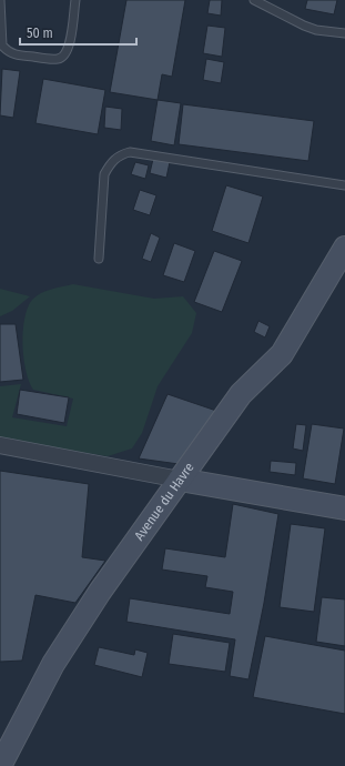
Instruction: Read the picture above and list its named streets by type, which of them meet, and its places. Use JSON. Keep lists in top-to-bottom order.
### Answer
{
  "streets": {
    "street": ["Avenue du Havre"]
  },
  "scale_bar": "50 m"
}
